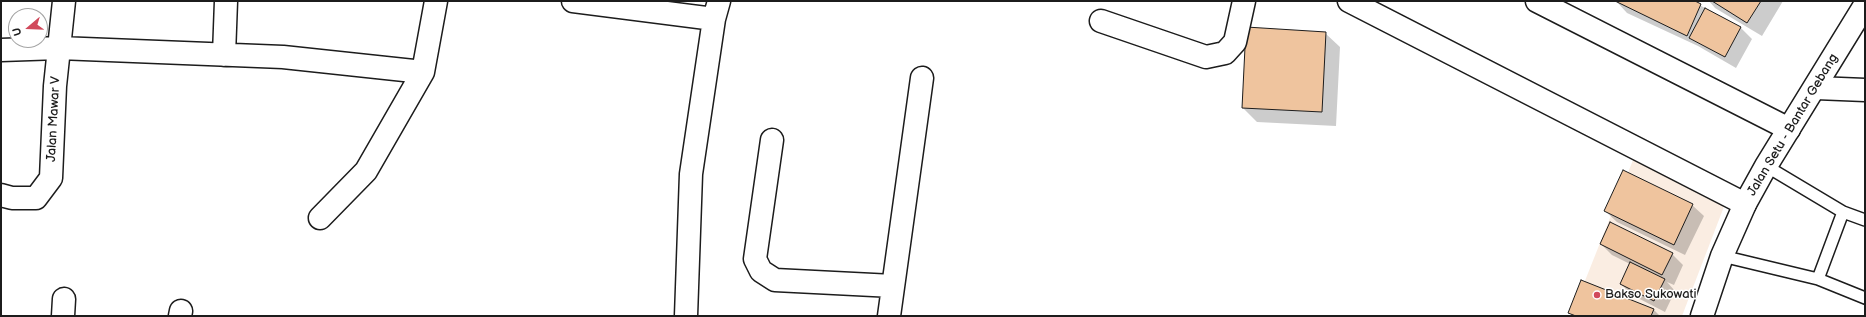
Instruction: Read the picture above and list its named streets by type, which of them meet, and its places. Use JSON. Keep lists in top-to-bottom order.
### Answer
{
  "streets": {
    "street": ["Jalan Mawar V", "Jalan Setu - Bantar Gebang"]
  },
  "places": ["Bakso Sukowati"],
  "north": "left"
}
